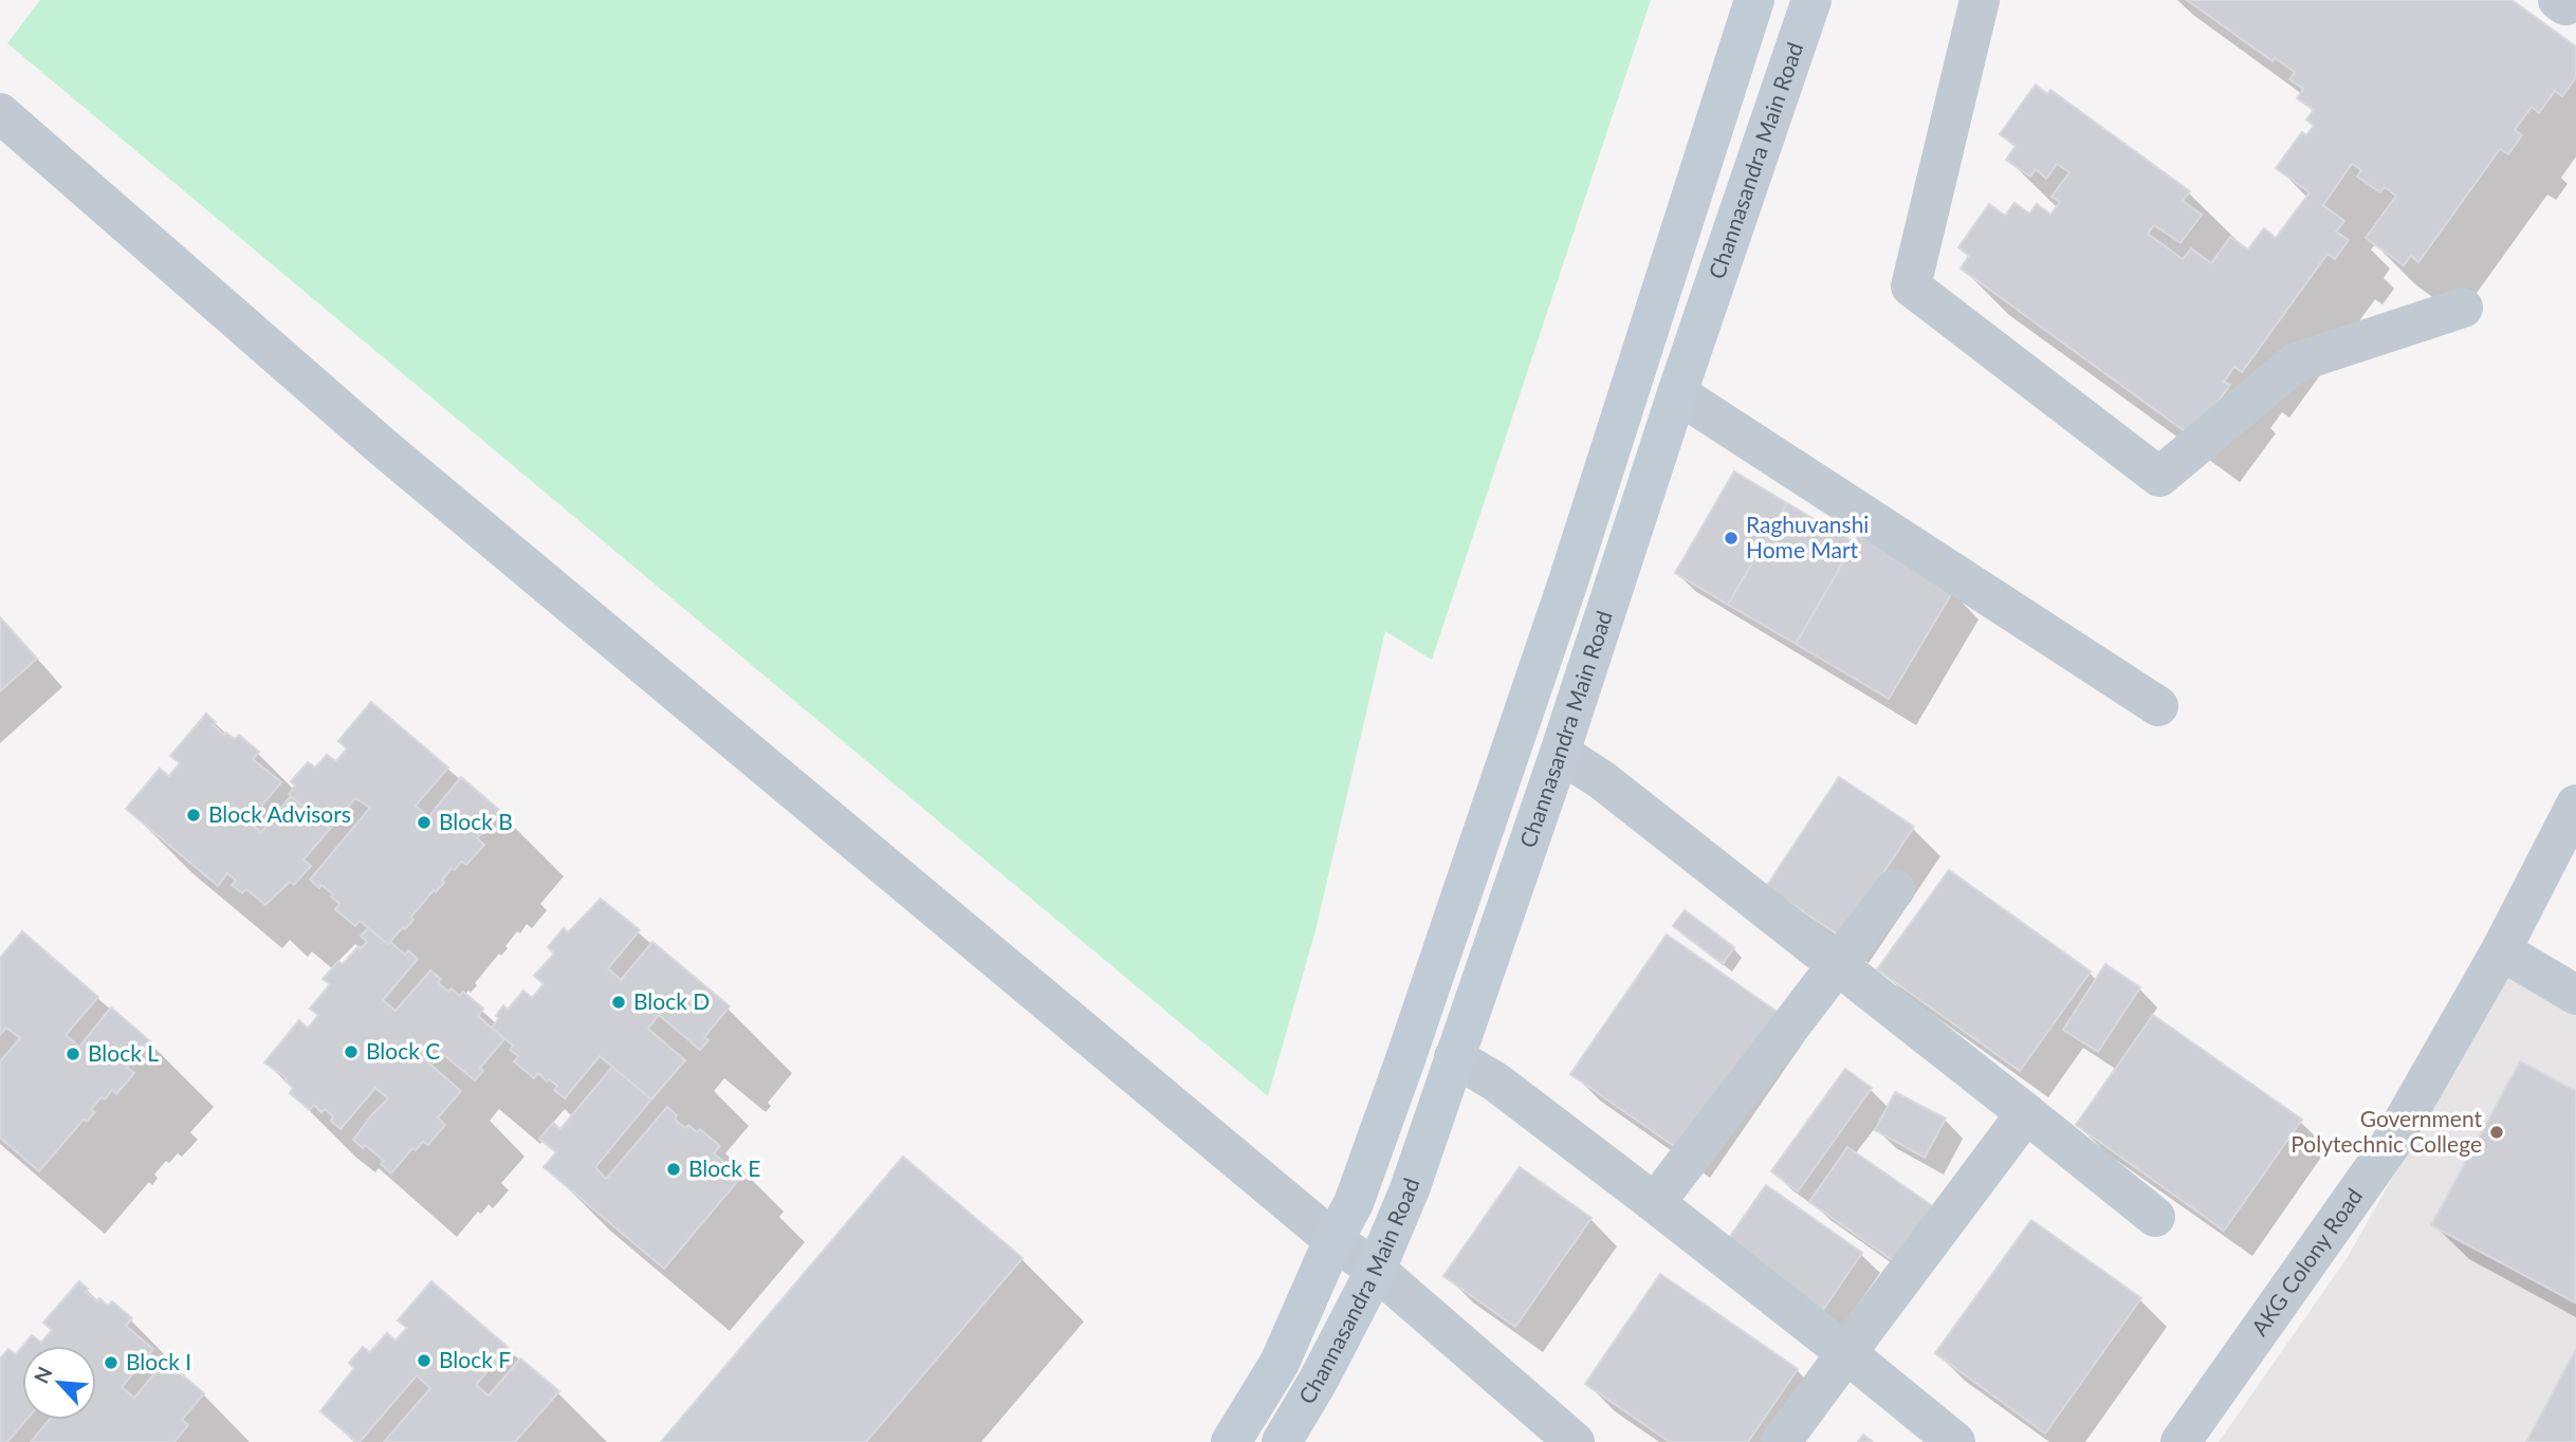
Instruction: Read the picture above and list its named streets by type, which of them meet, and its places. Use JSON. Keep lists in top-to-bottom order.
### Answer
{
  "streets": {
    "main road": ["Channasandra Main Road"],
    "street": ["AKG Colony Road"]
  },
  "places": [
    "Raghuvanshi Home Mart",
    "Block Advisors",
    "Block B",
    "Block D",
    "Block C",
    "Block L",
    "Government Polytechnic College",
    "Block E",
    "Block F",
    "Block I"
  ],
  "north": "top left"
}
